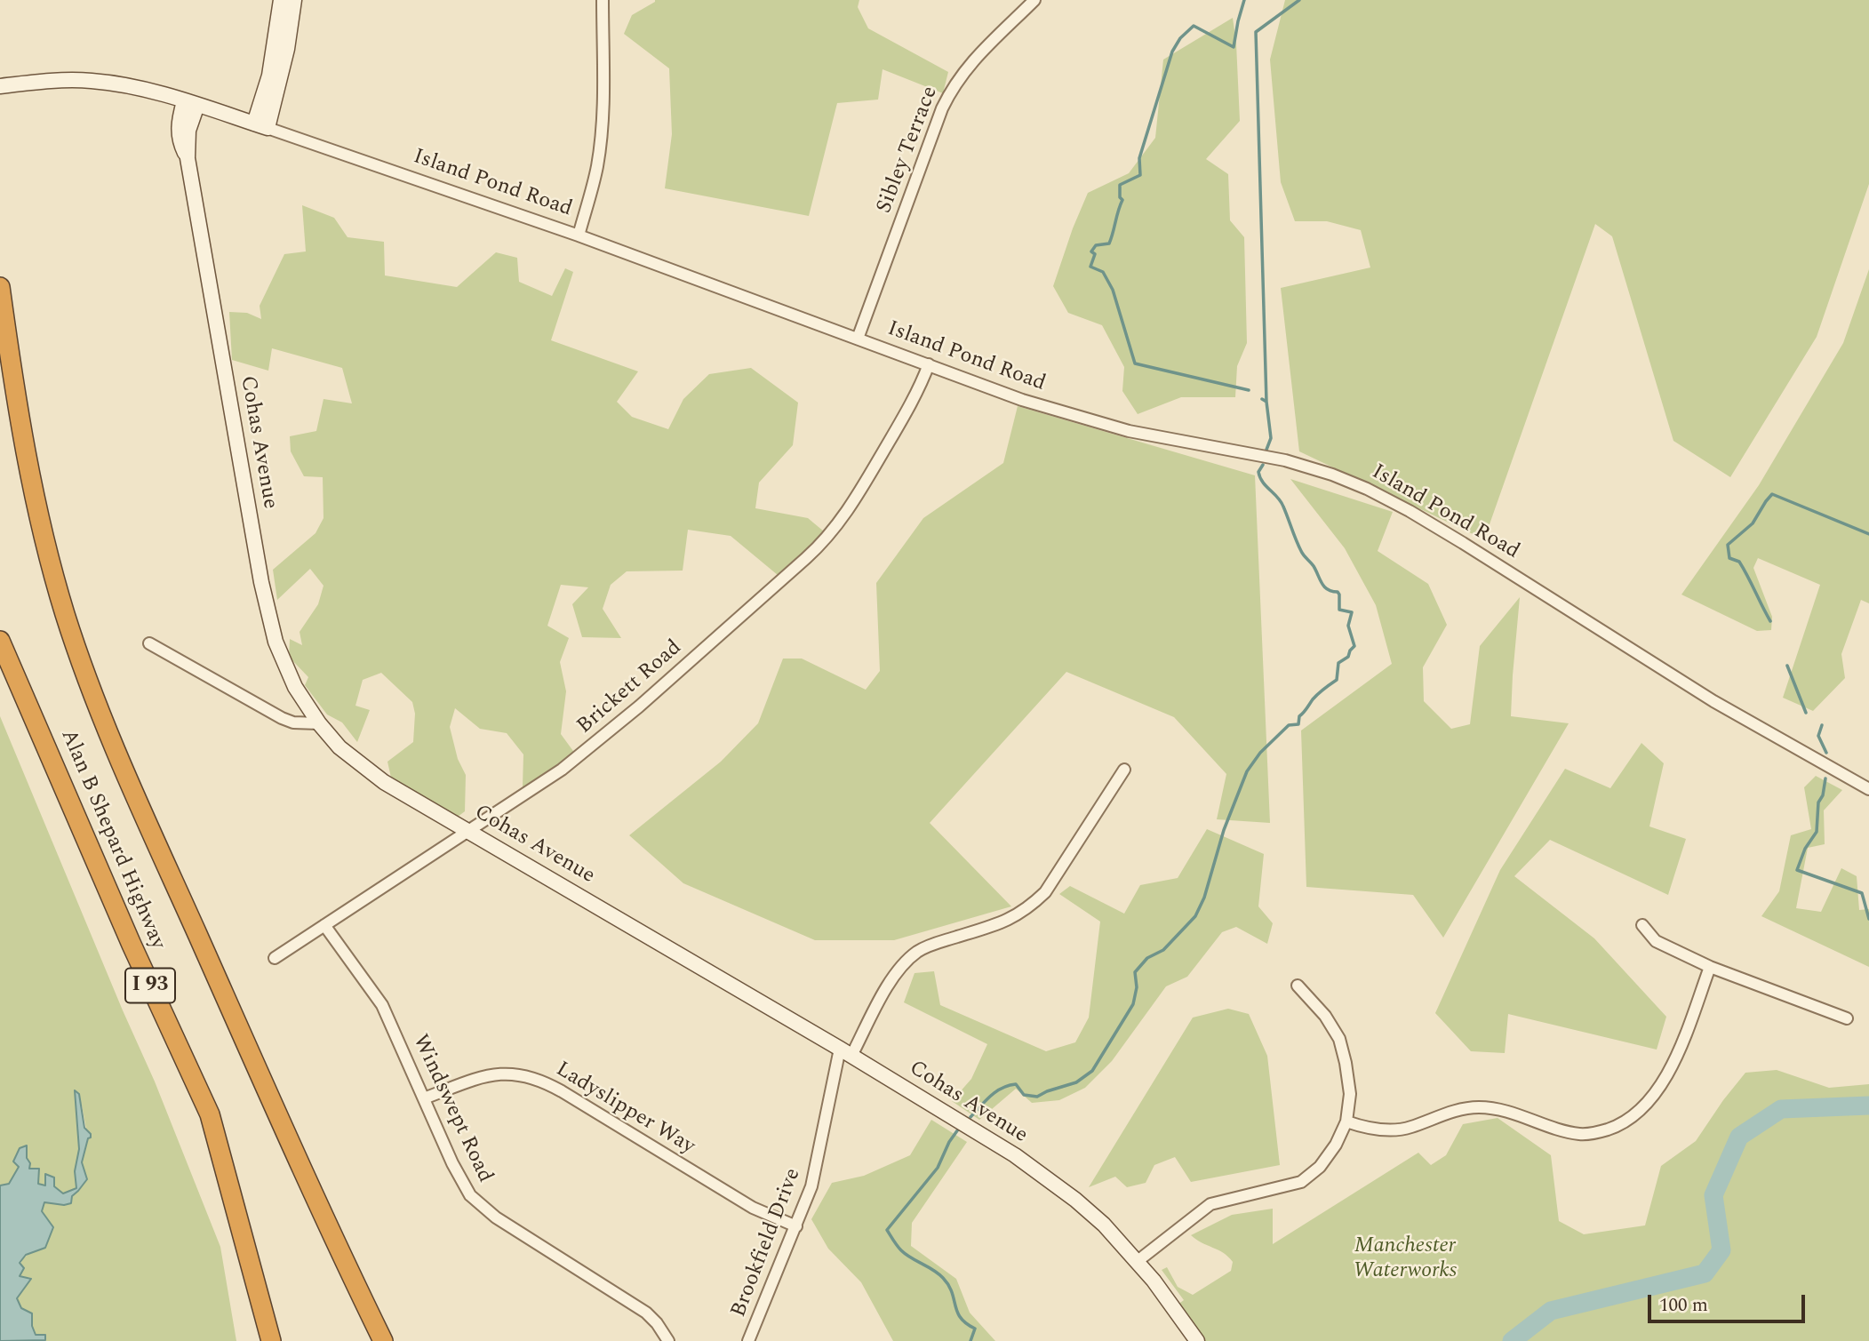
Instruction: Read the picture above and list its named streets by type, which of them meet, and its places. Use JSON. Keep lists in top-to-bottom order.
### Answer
{
  "streets": {
    "highway": ["Alan B Shepard Highway", "I 93"],
    "street": [
      "Sibley Terrace",
      "Island Pond Road",
      "Cohas Avenue",
      "Brickett Road",
      "Windswept Road",
      "Ladyslipper Way",
      "Brookfield Drive"
    ]
  },
  "crossings": [
    ["Sibley Terrace", "Island Pond Road"],
    ["Island Pond Road", "Cohas Avenue"],
    ["Island Pond Road", "Brickett Road"],
    ["Cohas Avenue", "Brickett Road"],
    ["Cohas Avenue", "Brookfield Drive"],
    ["Brickett Road", "Windswept Road"],
    ["Windswept Road", "Ladyslipper Way"],
    ["Ladyslipper Way", "Brookfield Drive"]
  ],
  "parks": ["Manchester Waterworks"],
  "scale_bar": "100 m"
}
